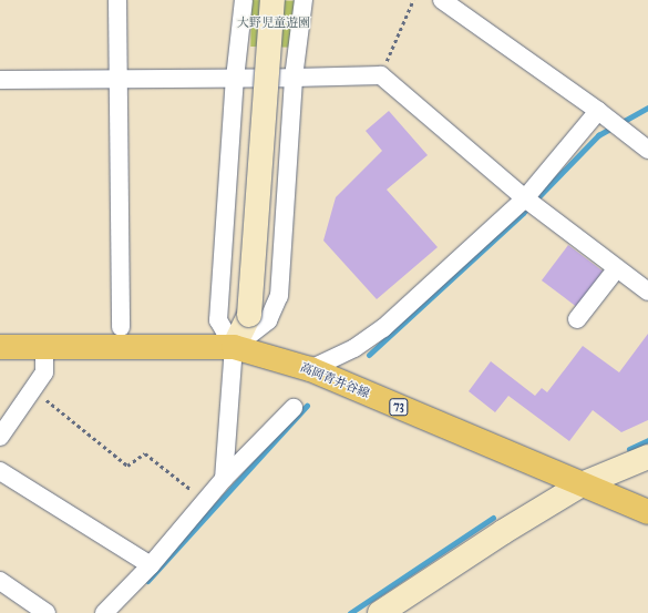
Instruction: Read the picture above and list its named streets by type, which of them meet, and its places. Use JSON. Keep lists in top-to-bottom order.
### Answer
{
  "streets": {
    "main road": ["高岡青井谷線", "73"]
  },
  "parks": ["大野児童遊園"]
}
